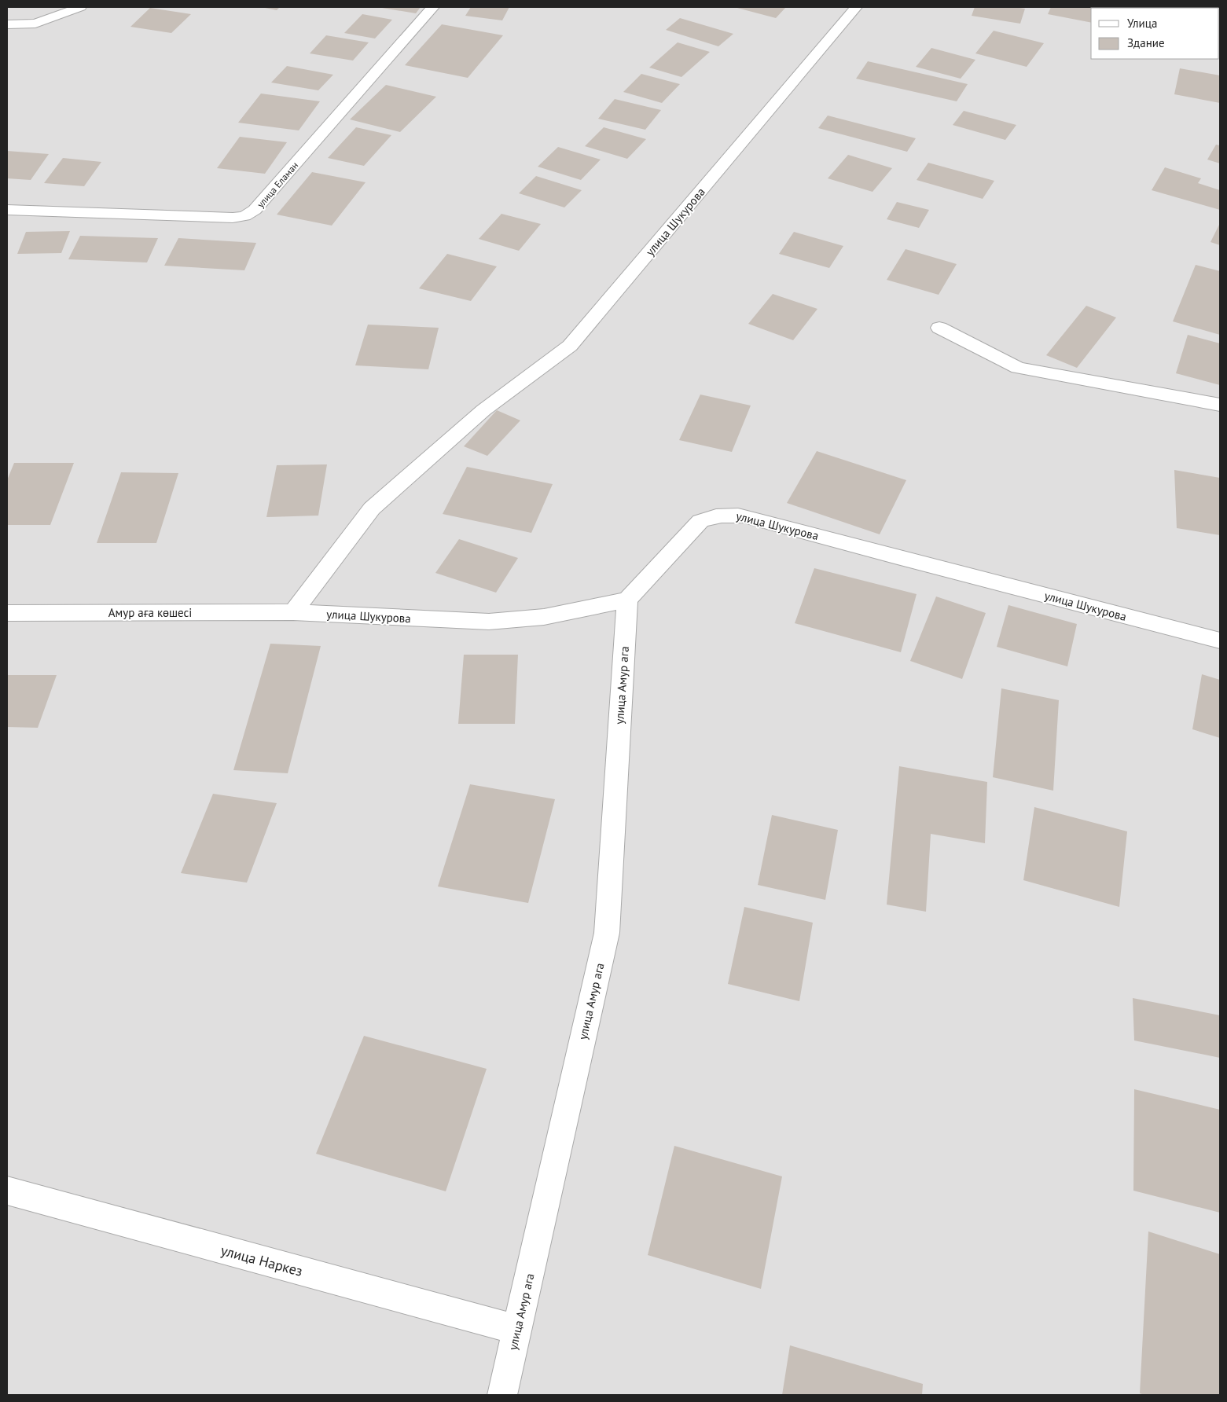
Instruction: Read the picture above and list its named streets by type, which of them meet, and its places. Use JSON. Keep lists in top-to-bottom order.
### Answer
{
  "streets": {
    "street": [
      "улица Еламан",
      "улица Шукурова",
      "Амур аға көшесі",
      "улица Амур ага",
      "улица Наркез"
    ]
  },
  "crossings": [
    ["улица Шукурова", "Амур аға көшесі"],
    ["улица Шукурова", "улица Амур ага"],
    ["улица Амур ага", "улица Наркез"]
  ],
  "legend": ["Улица", "Здание"]
}
